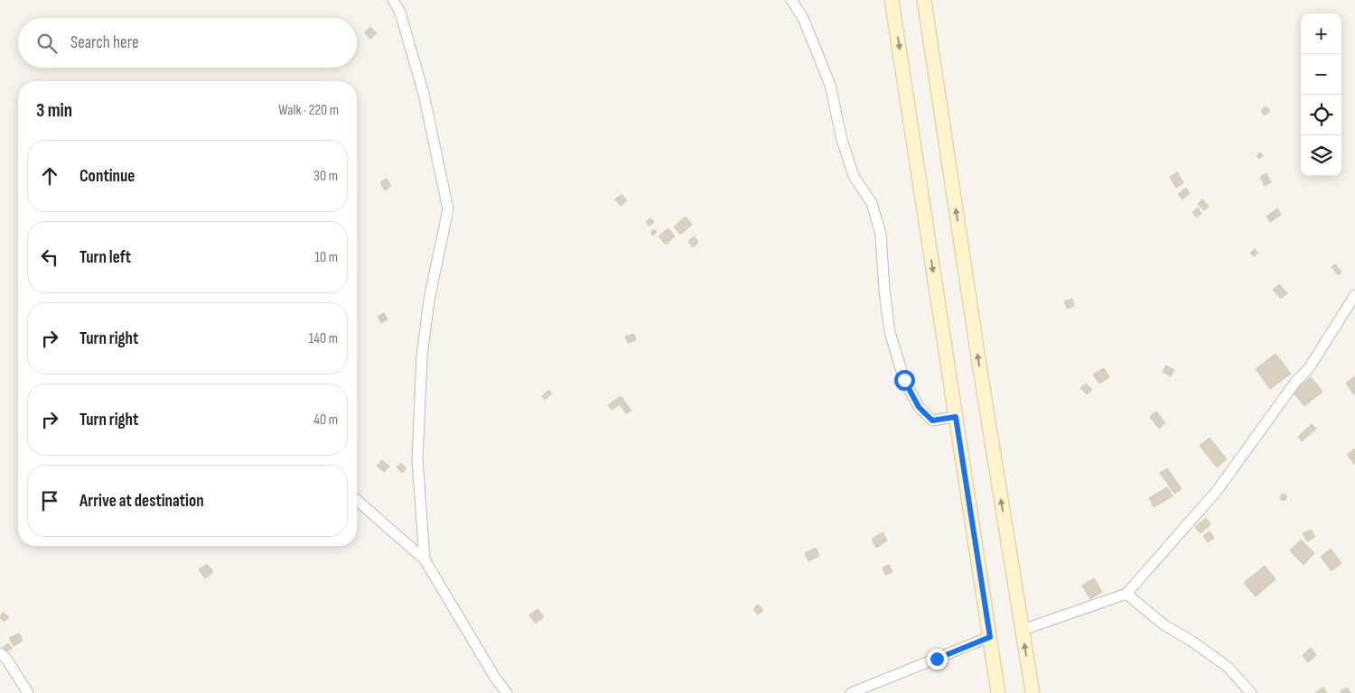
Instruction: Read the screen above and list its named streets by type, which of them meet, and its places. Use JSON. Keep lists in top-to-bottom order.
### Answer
{
  "page": {
    "map_buttons": ["+", "−"],
    "search": "Search here",
    "heading": ["3 min", "Walk · 220 m"],
    "list": [
      ["Continue", "30 m"],
      ["Turn left", "10 m"],
      ["Turn right", "140 m"],
      ["Turn right", "40 m"],
      "Arrive at destination"
    ]
  }
}
